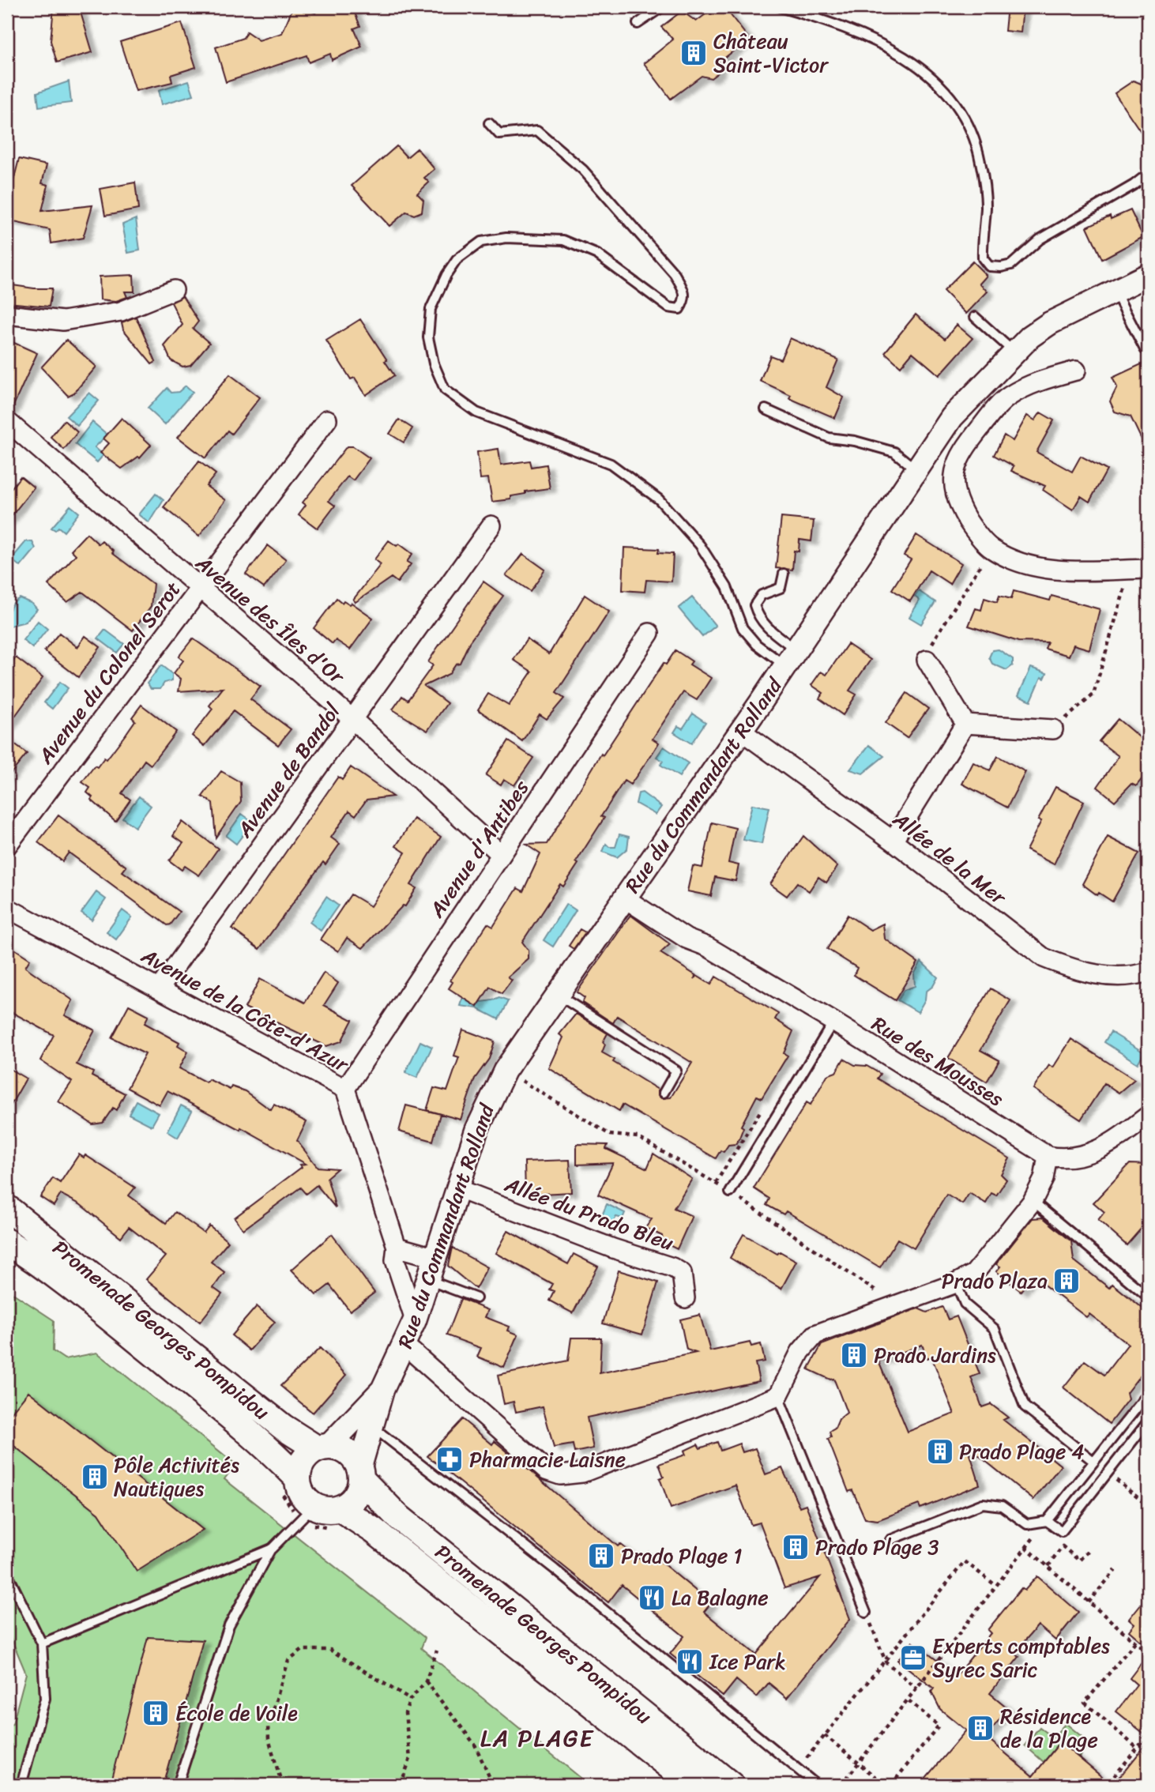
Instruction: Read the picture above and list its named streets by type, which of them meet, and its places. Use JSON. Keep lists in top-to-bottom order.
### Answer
{
  "streets": {
    "main road": ["Promenade Georges Pompidou"],
    "street": [
      "Avenue des Îles d'Or",
      "Avenue du Colonel Serot",
      "Avenue de Bandol",
      "Rue du Commandant Rolland",
      "Avenue d'Antibes",
      "Allée de la Mer",
      "Avenue de la Côte-d'Azur",
      "Rue des Mousses",
      "Allée du Prado Bleu"
    ]
  },
  "crossings": [
    ["Avenue des Îles d'Or", "Avenue du Colonel Serot"],
    ["Avenue des Îles d'Or", "Avenue de Bandol"],
    ["Avenue des Îles d'Or", "Avenue d'Antibes"],
    ["Avenue de Bandol", "Avenue de la Côte-d'Azur"],
    ["Rue du Commandant Rolland", "Allée de la Mer"],
    ["Rue du Commandant Rolland", "Avenue de la Côte-d'Azur"],
    ["Rue du Commandant Rolland", "Rue des Mousses"],
    ["Rue du Commandant Rolland", "Allée du Prado Bleu"],
    ["Rue du Commandant Rolland", "Promenade Georges Pompidou"],
    ["Avenue d'Antibes", "Avenue de la Côte-d'Azur"]
  ],
  "districts": ["LA PLAGE"],
  "places": {
    "building": [
      "Château Saint-Victor",
      "Prado Plaza",
      "Prado Jardins",
      "Prado Plage 4",
      "Pôle Activités Nautiques",
      "Prado Plage 3",
      "Prado Plage 1",
      "École de Voile",
      "Résidence de la Plage"
    ],
    "pharmacy": ["Pharmacie Laisne"],
    "restaurant": ["La Balagne", "Ice Park"],
    "office": ["Experts comptables Syrec Saric"]
  }
}
